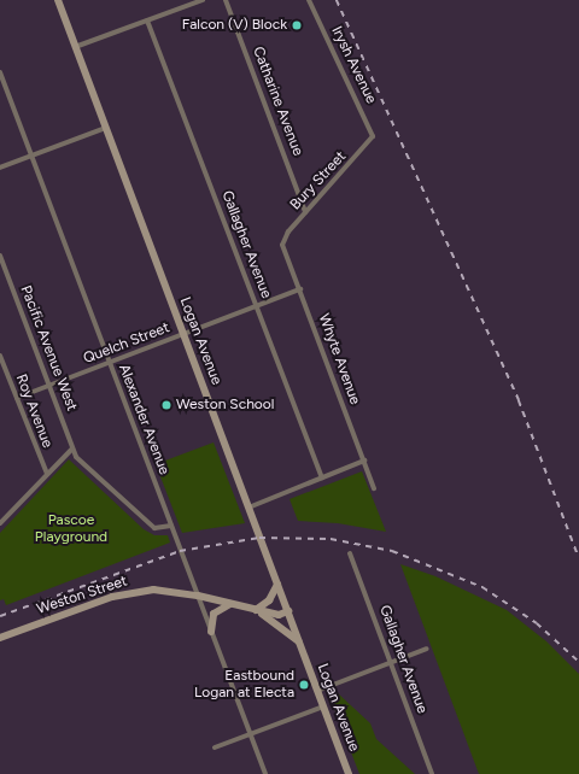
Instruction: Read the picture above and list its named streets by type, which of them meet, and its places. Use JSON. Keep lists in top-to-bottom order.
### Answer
{
  "streets": {
    "main road": ["Logan Avenue", "Weston Street"],
    "street": [
      "Irysh Avenue",
      "Catharine Avenue",
      "Bury Street",
      "Gallagher Avenue",
      "Quelch Street",
      "Pacific Avenue West",
      "Whyte Avenue",
      "Roy Avenue",
      "Alexander Avenue"
    ]
  },
  "crossings": [
    ["Irysh Avenue", "Bury Street"],
    ["Catharine Avenue", "Bury Street"],
    ["Bury Street", "Whyte Avenue"],
    ["Gallagher Avenue", "Quelch Street"],
    ["Logan Avenue", "Quelch Street"],
    ["Logan Avenue", "Weston Street"],
    ["Quelch Street", "Pacific Avenue West"],
    ["Quelch Street", "Whyte Avenue"],
    ["Quelch Street", "Roy Avenue"],
    ["Quelch Street", "Alexander Avenue"],
    ["Pacific Avenue West", "Alexander Avenue"],
    ["Alexander Avenue", "Weston Street"]
  ],
  "parks": ["Pascoe Playground"],
  "places": ["Falcon (V) Block", "Weston School", "Eastbound Logan at Electa"]
}
